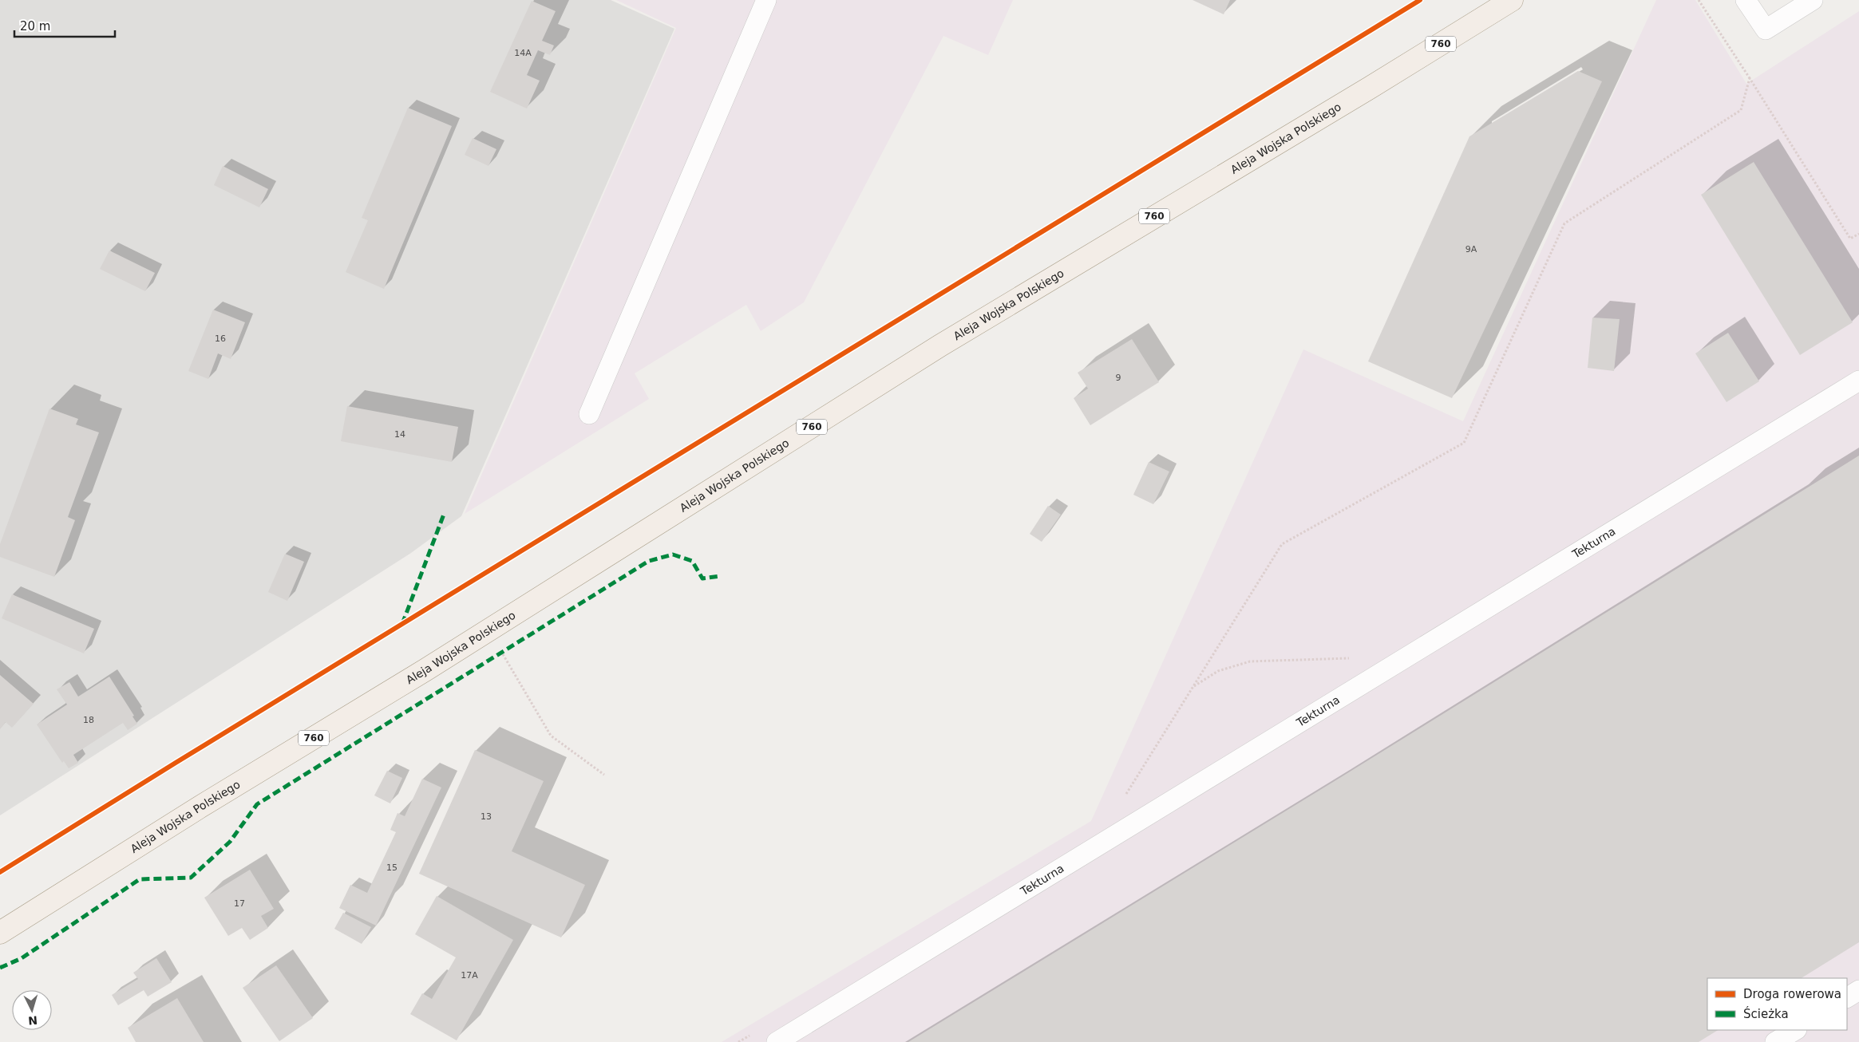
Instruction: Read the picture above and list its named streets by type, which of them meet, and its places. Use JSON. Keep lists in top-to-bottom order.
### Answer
{
  "streets": {
    "main road": ["760", "Aleja Wojska Polskiego"],
    "lane": ["Tekturna"]
  },
  "house_numbers": [
    "14A",
    "9A",
    "16",
    "9",
    "14",
    "18",
    "13",
    "15",
    "17",
    "17A"
  ],
  "legend": ["Droga rowerowa", "Ścieżka"],
  "scale_bar": "20 m",
  "north": "bottom"
}
